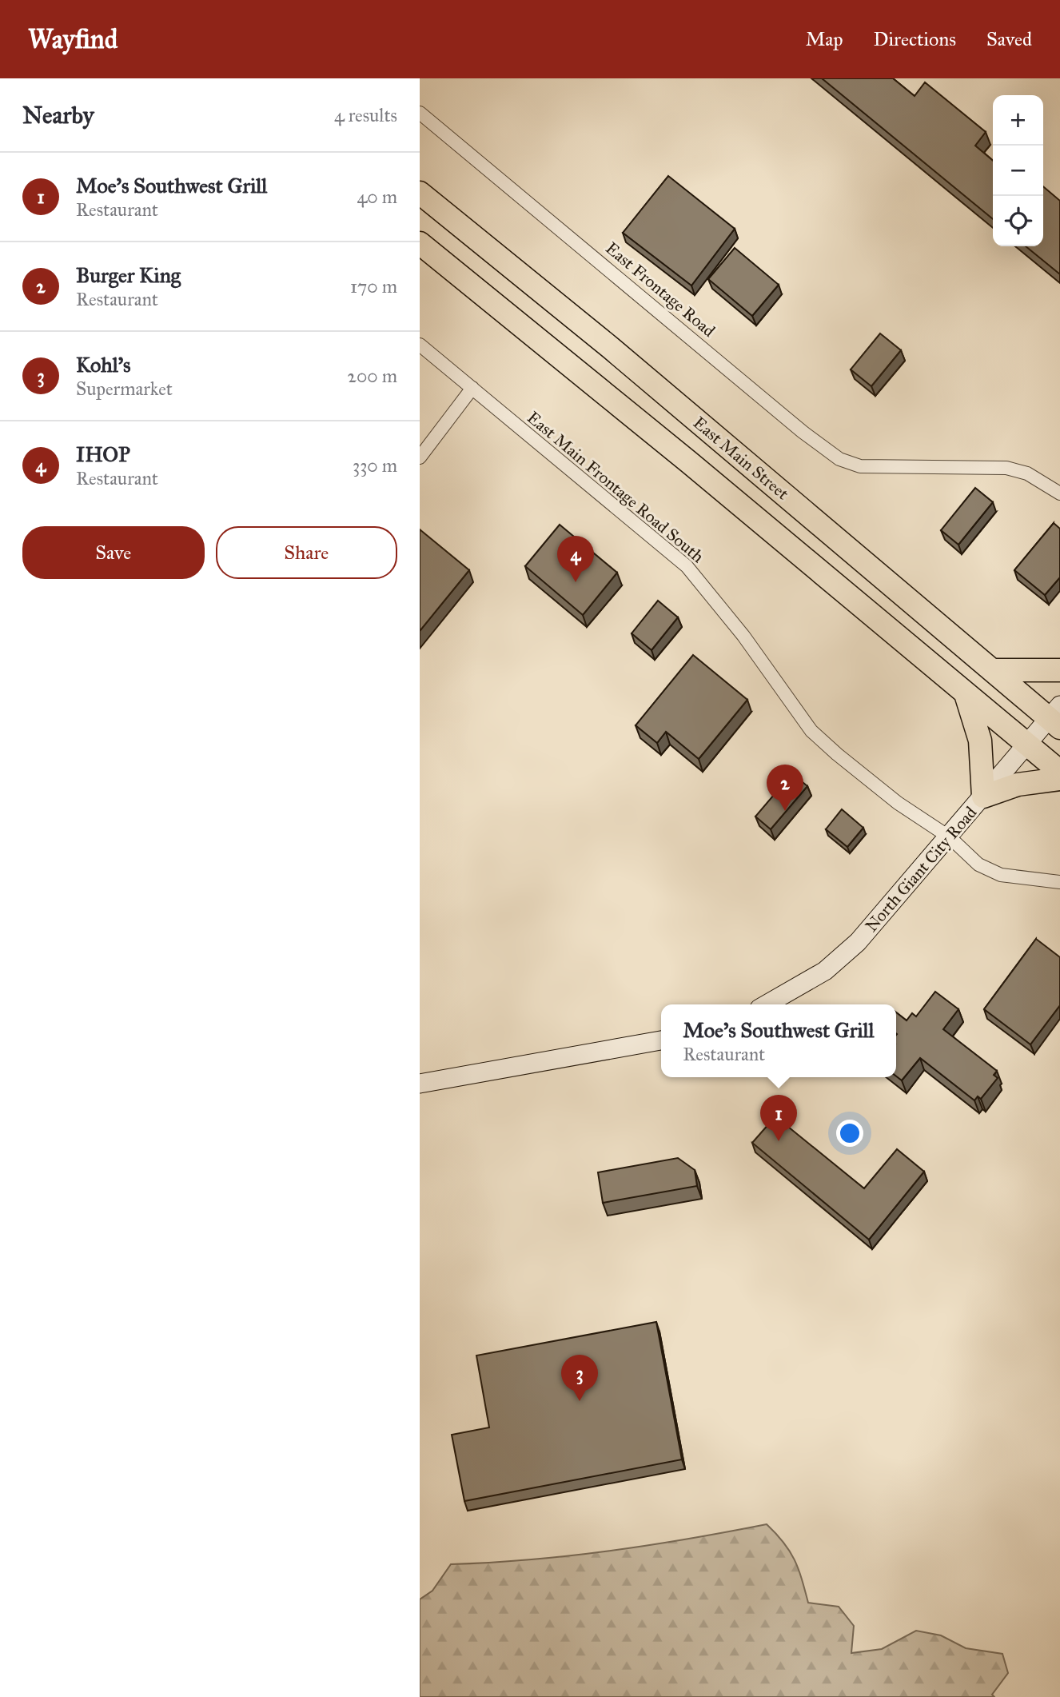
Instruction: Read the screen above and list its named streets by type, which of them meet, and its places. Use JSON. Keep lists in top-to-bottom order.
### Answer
{
  "streets": {
    "highway": ["East Main Street"],
    "street": ["East Frontage Road", "East Main Frontage Road South", "North Giant City Road"]
  },
  "crossings": [
    ["East Main Street", "North Giant City Road"],
    ["East Main Frontage Road South", "North Giant City Road"]
  ],
  "page": {
    "header": "Wayfind",
    "nav": ["Map", "Directions", "Saved"],
    "heading": ["Nearby", "4 results"],
    "map_buttons": ["+", "−"],
    "list": [
      {
        "mark": "1",
        "name": "Moe's Southwest Grill",
        "note": "Restaurant",
        "value": "40 m"
      },
      {
        "mark": "2",
        "name": "Burger King",
        "note": "Restaurant",
        "value": "170 m"
      },
      {
        "mark": "3",
        "name": "Kohl's",
        "note": "Supermarket",
        "value": "200 m"
      },
      {
        "mark": "4",
        "name": "IHOP",
        "note": "Restaurant",
        "value": "330 m"
      }
    ],
    "buttons": ["Save", "Share"],
    "pins": [
      "4",
      "2",
      "1",
      "3"
    ],
    "popup": ["Moe's Southwest Grill", "Restaurant"]
  }
}
